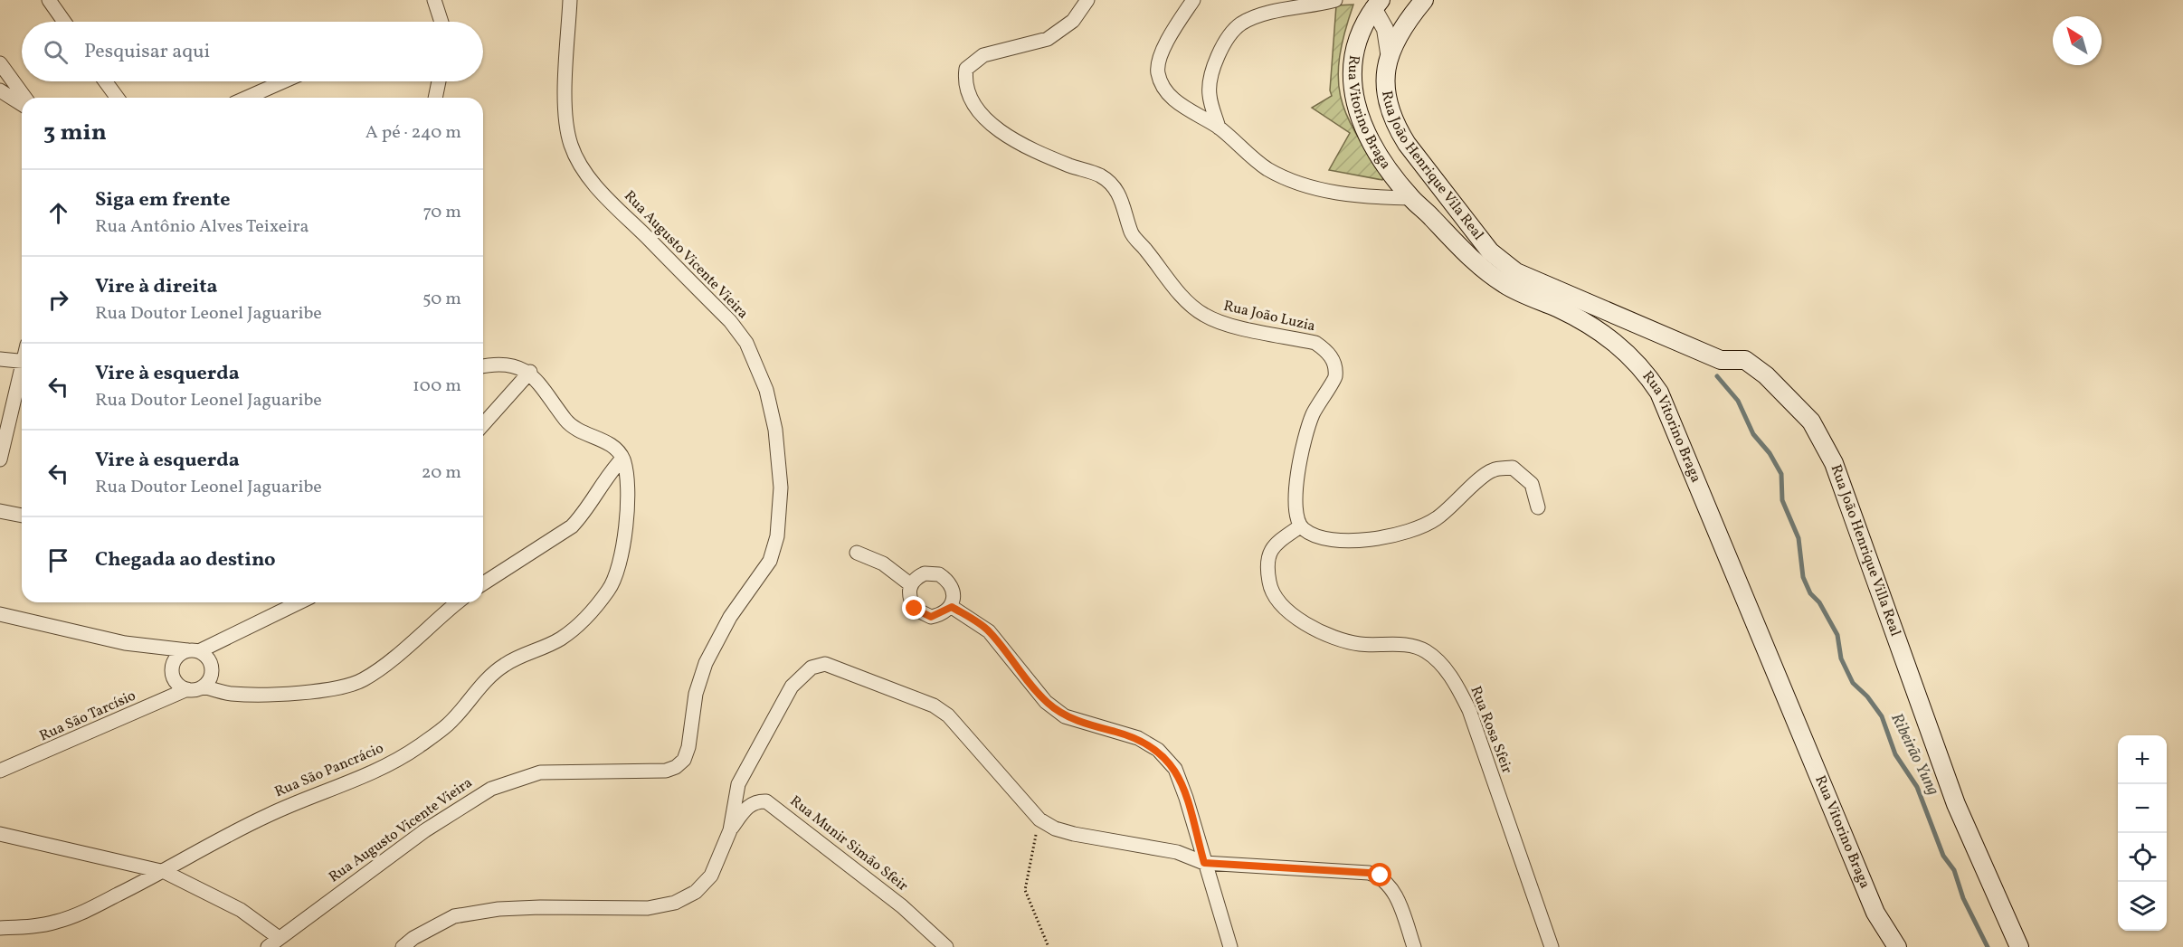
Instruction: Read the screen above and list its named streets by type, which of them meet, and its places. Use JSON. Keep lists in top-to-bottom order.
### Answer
{
  "streets": {
    "main road": ["Rua Vitorino Braga", "Rua João Henrique Vila Real", "Rua João Henrique Villa Real"],
    "street": [
      "Rua Augusto Vicente Vieira",
      "Rua João Luzia",
      "Rua São Tarcísio",
      "Rua Rosa Sfeir",
      "Rua São Pancrácio",
      "Rua Munir Simão Sfeir"
    ]
  },
  "crossings": [
    ["Rua João Henrique Vila Real", "Rua João Henrique Villa Real"],
    ["Rua João Luzia", "Rua Rosa Sfeir"]
  ],
  "water": ["Ribeirão Yung"],
  "north": "top left",
  "page": {
    "search": "Pesquisar aqui",
    "heading": ["3 min", "A pé · 240 m"],
    "list": [
      ["Siga em frente", "Rua Antônio Alves Teixeira", "70 m"],
      ["Vire à direita", "Rua Doutor Leonel Jaguaribe", "50 m"],
      ["Vire à esquerda", "Rua Doutor Leonel Jaguaribe", "100 m"],
      ["Vire à esquerda", "Rua Doutor Leonel Jaguaribe", "20 m"],
      "Chegada ao destino"
    ],
    "map_buttons": ["+", "−"]
  }
}
